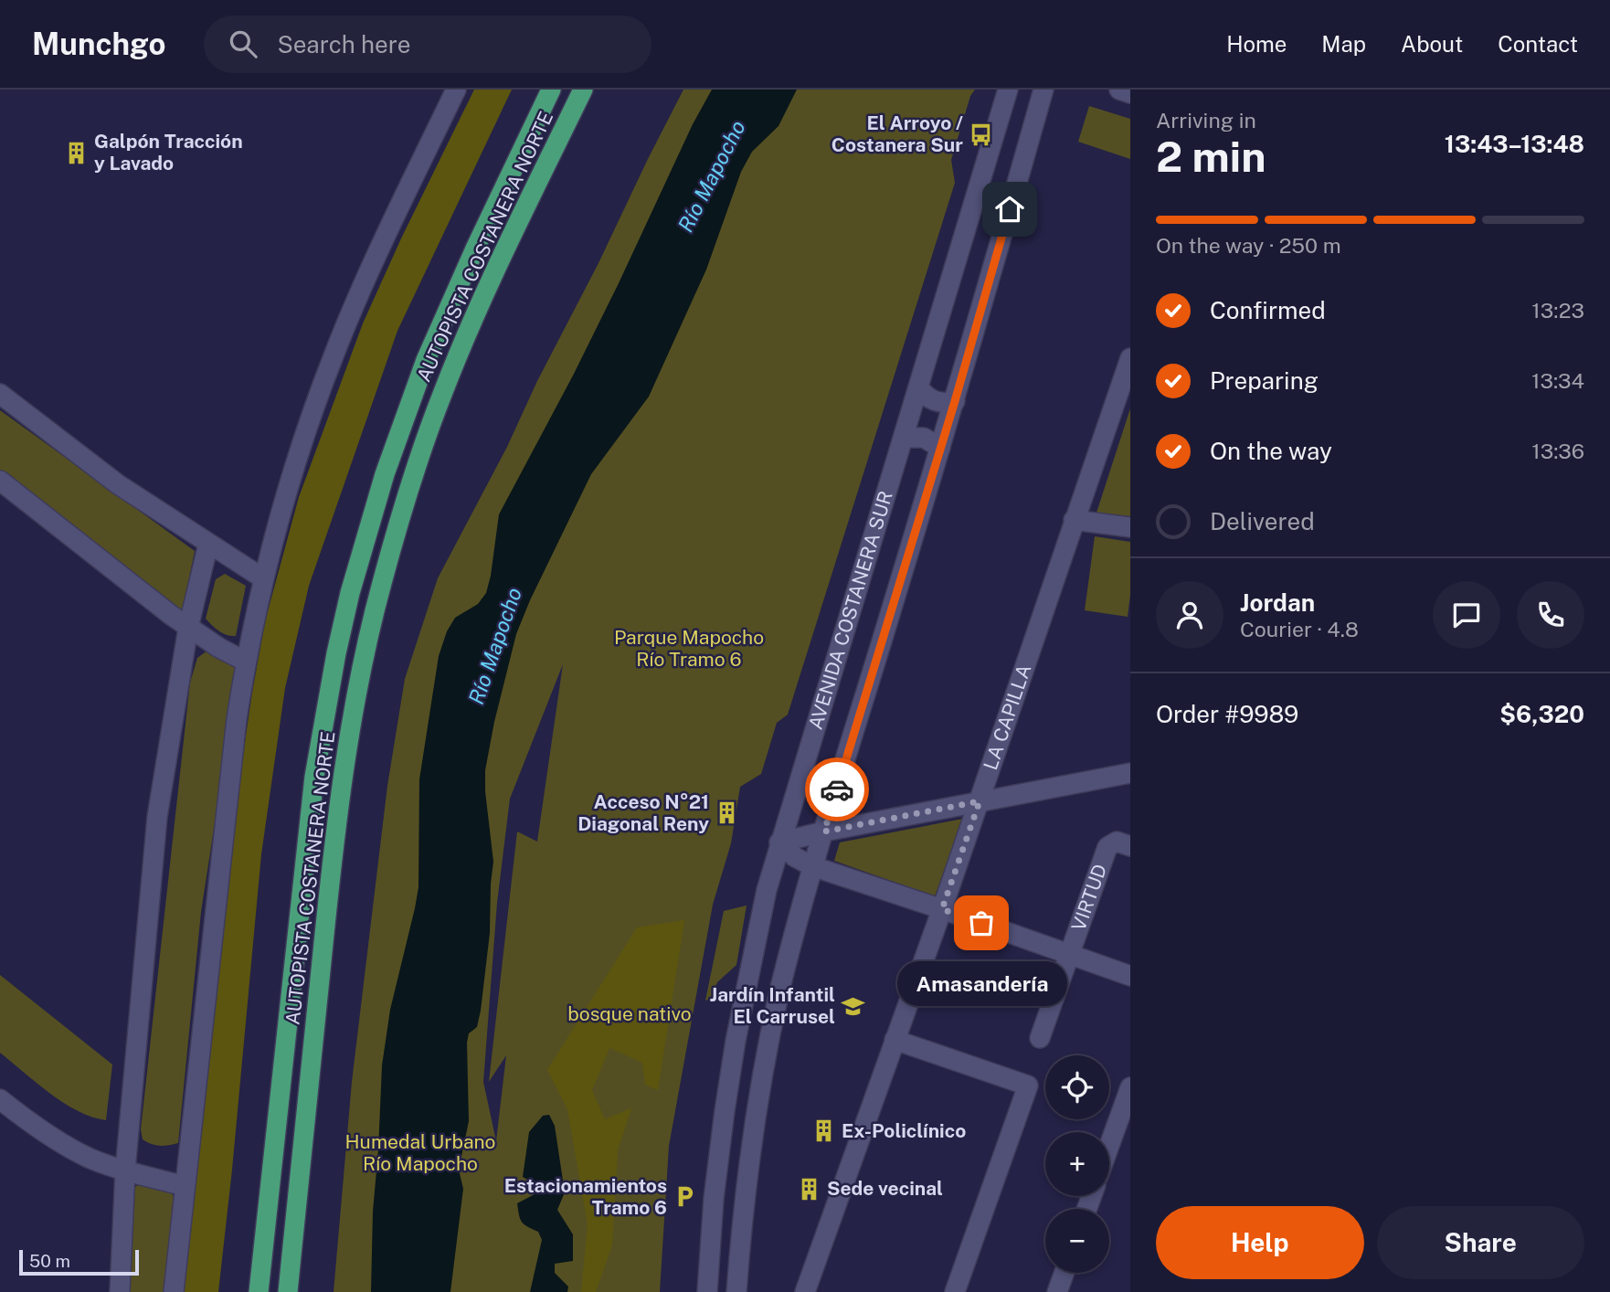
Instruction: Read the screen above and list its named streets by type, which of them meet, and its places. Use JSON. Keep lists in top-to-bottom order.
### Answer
{
  "streets": {
    "highway": ["AUTOPISTA COSTANERA NORTE"],
    "street": ["AVENIDA COSTANERA SUR", "LA CAPILLA", "VIRTUD"]
  },
  "water": ["Río Mapocho"],
  "parks": ["Parque Mapocho Río Tramo 6", "bosque nativo", "Humedal Urbano Río Mapocho"],
  "places": {
    "bus stop": ["El Arroyo / Costanera Sur"],
    "building": [
      "Galpón Tracción y Lavado",
      "Acceso N°21 Diagonal Reny",
      "Ex-Policlínico",
      "Sede vecinal"
    ],
    "other": ["Amasandería"],
    "school or university": ["Jardín Infantil El Carrusel"],
    "parking": ["Estacionamientos Tramo 6"]
  },
  "scale_bar": "50 m",
  "page": {
    "header": "Munchgo",
    "search": "Search here",
    "nav": [
      "Home",
      "Map",
      "About",
      "Contact"
    ],
    "heading": ["2 min", "Arriving in", "13:43–13:48"],
    "panel": [
      "Jordan",
      "Courier · 4.8",
      "Order #9989",
      "$6,320"
    ],
    "bar": "On the way · 250 m",
    "list": [
      ["Confirmed", "13:23"],
      ["Preparing", "13:34"],
      ["On the way", "13:36"],
      "Delivered"
    ],
    "bubble": "Amasandería",
    "map_buttons": ["+", "−"],
    "buttons": ["Help", "Share"],
    "scale": "50 m"
  }
}
